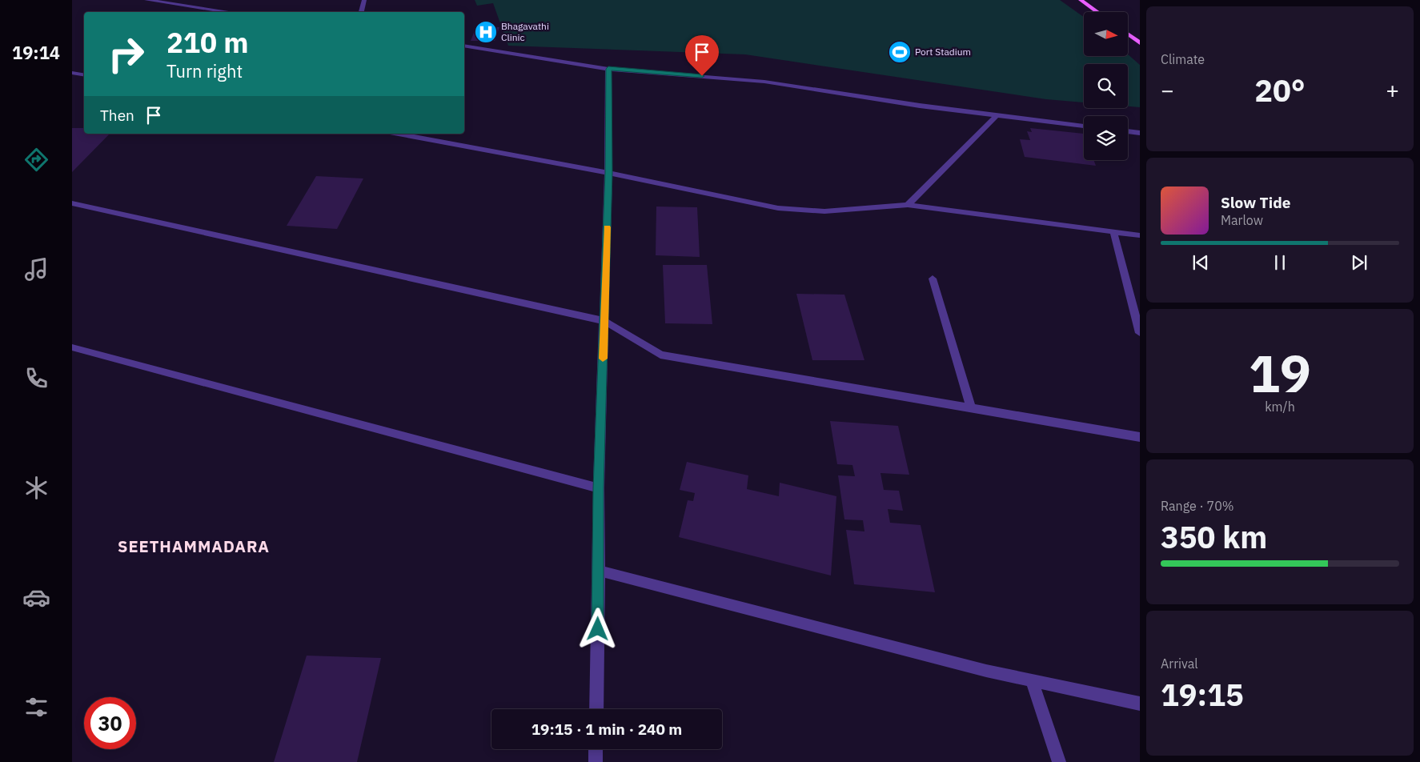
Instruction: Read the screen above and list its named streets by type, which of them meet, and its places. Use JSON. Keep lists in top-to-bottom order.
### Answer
{
  "districts": ["SEETHAMMADARA"],
  "places": {
    "hospital": ["Bhagavathi Clinic"],
    "sports": ["Port Stadium"]
  },
  "north": "right",
  "page": {
    "tabs": "19:14",
    "tile": [
      "Climate",
      ["19", "km/h"],
      ["Range · 70%", "350 km"],
      ["Arrival", "19:15"]
    ],
    "turn": ["210 m", "Turn right"],
    "heat": ["−", "20°", "+"],
    "then": "Then",
    "song": ["Slow Tide", "Marlow"],
    "limit": "30",
    "trip": "19:15 · 1 min · 240 m"
  }
}
